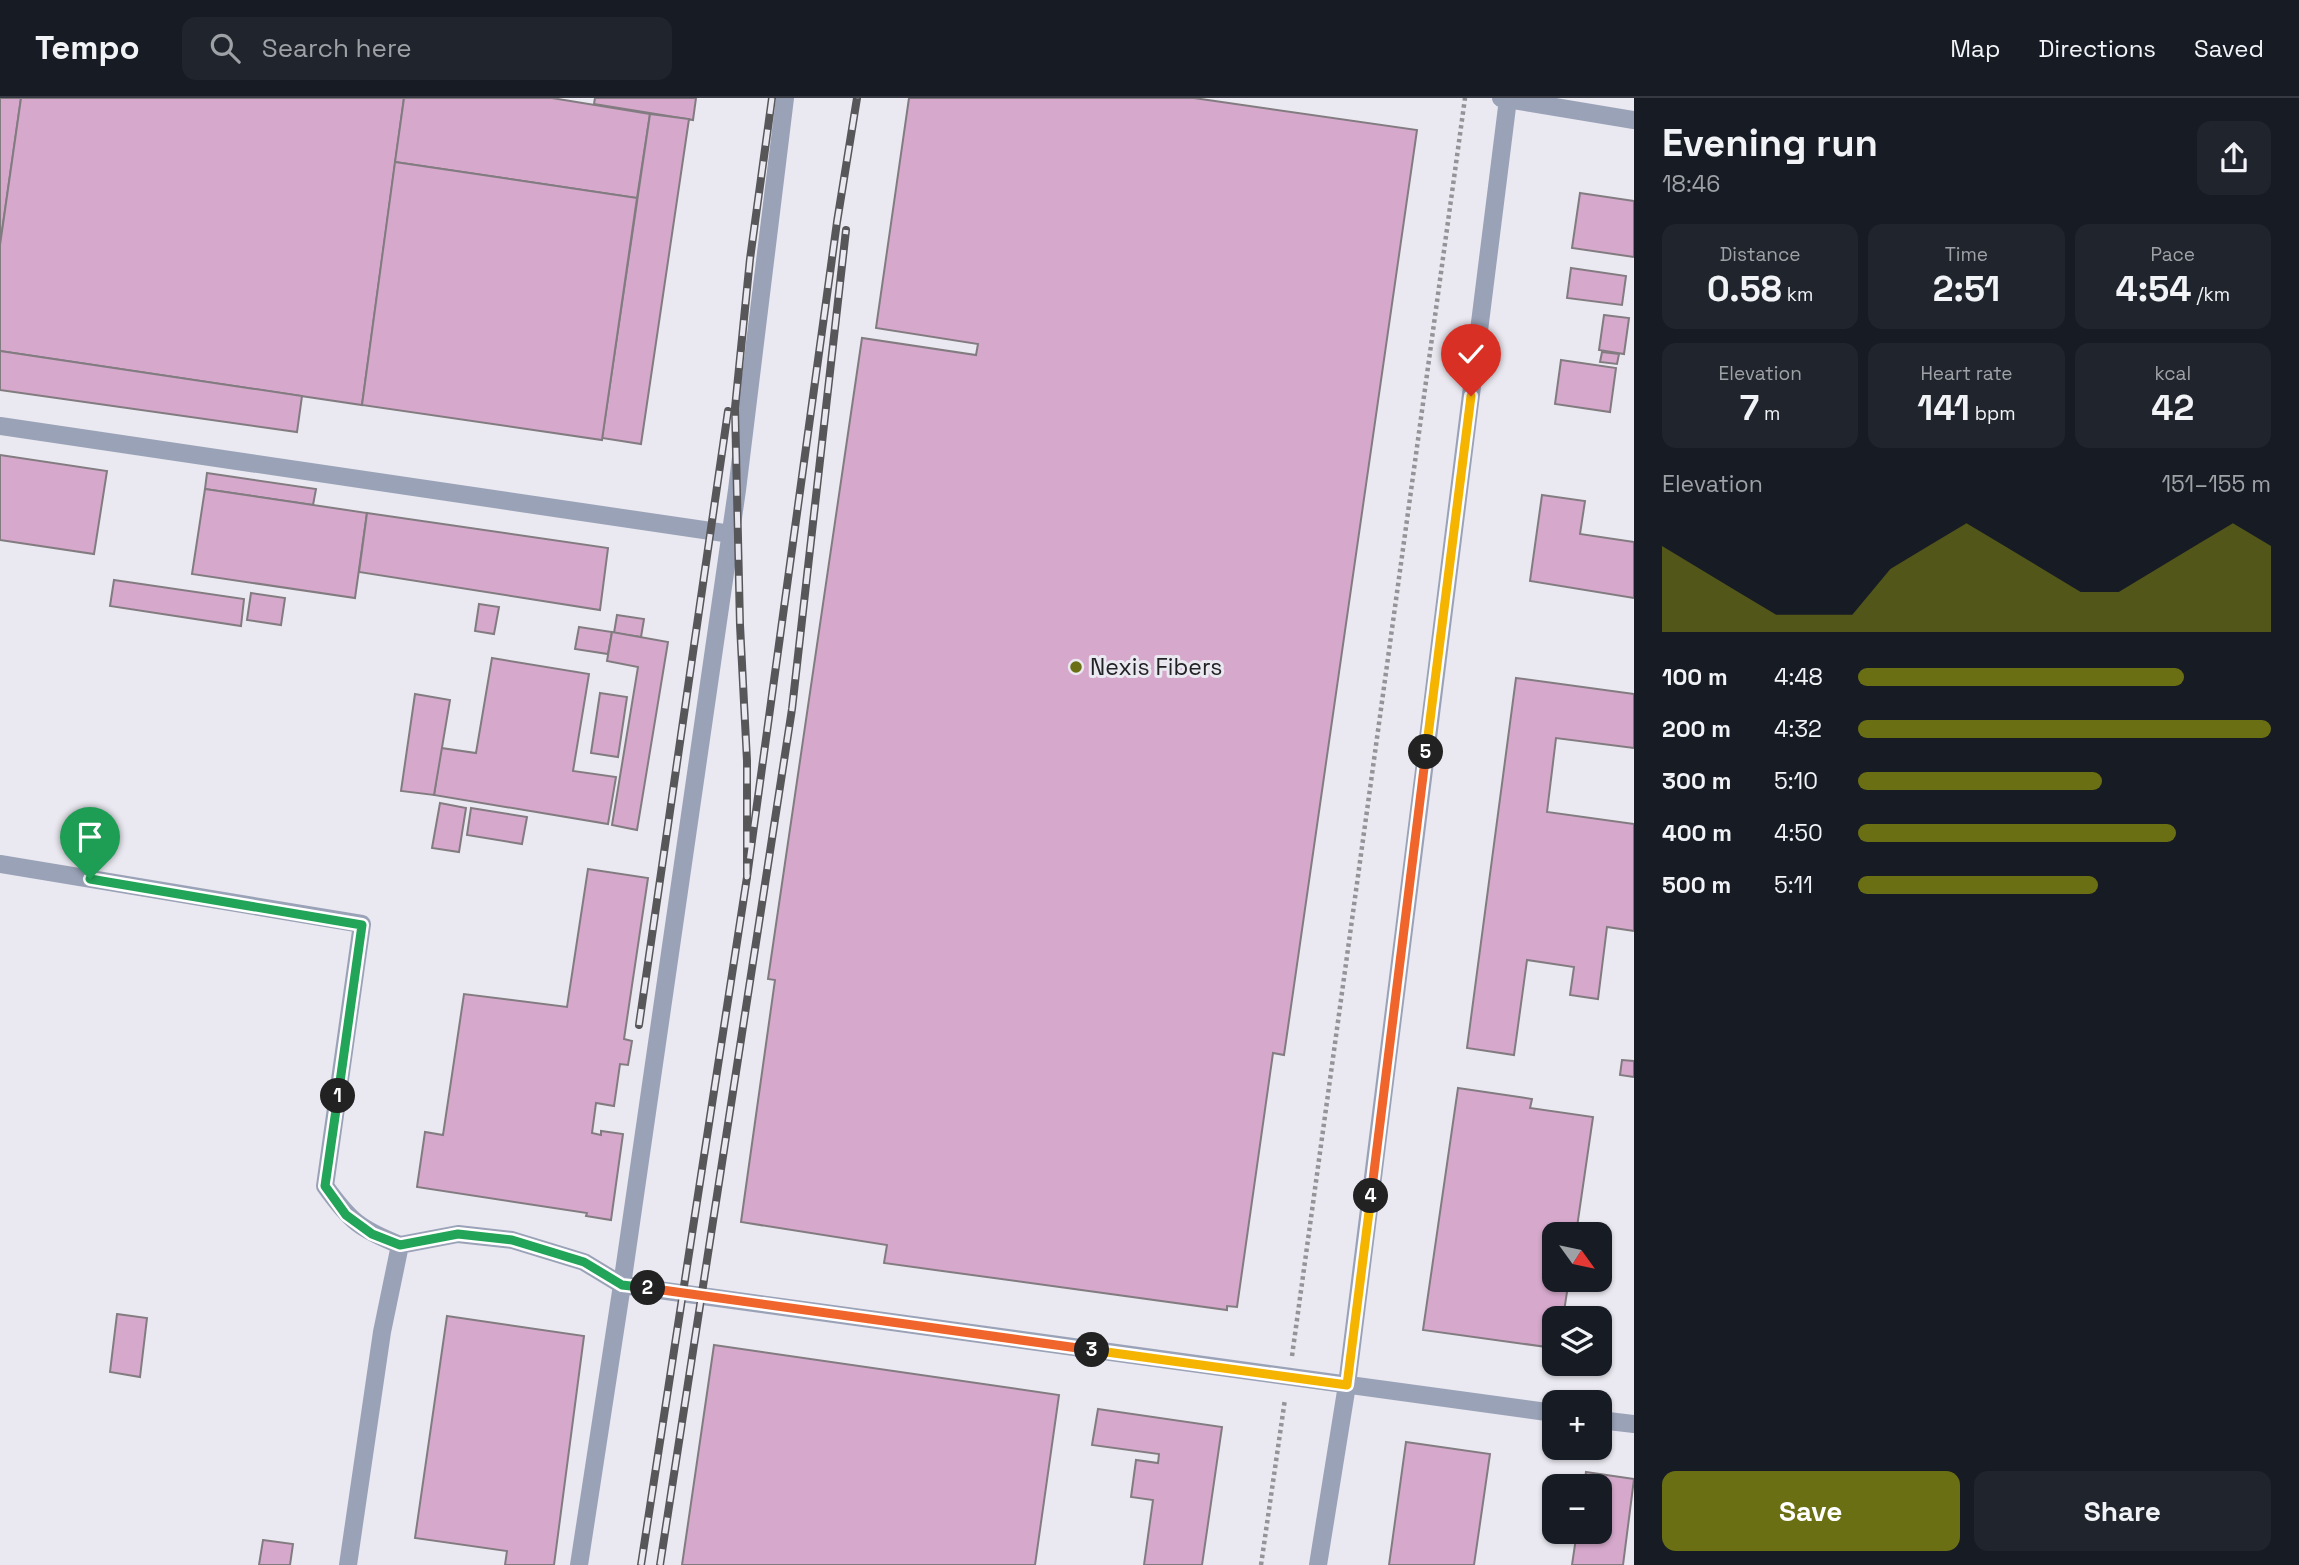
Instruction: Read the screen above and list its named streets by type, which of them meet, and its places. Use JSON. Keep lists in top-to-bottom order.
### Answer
{
  "places": ["Nexis Fibers"],
  "north": "bottom right",
  "page": {
    "header": "Tempo",
    "search": "Search here",
    "nav": ["Map", "Directions", "Saved"],
    "heading": ["Evening run", "18:46"],
    "stats": [
      ["Distance", "0.58 km"],
      ["Time", "2:51"],
      ["Pace", "4:54 /km"],
      ["Elevation", "7 m"],
      ["Heart rate", "141 bpm"],
      ["kcal", "42"]
    ],
    "chart": ["Elevation", "151–155 m"],
    "list": [
      {
        "name": "100 m",
        "note": "4:48"
      },
      {
        "name": "200 m",
        "note": "4:32"
      },
      {
        "name": "300 m",
        "note": "5:10"
      },
      {
        "name": "400 m",
        "note": "4:50"
      },
      {
        "name": "500 m",
        "note": "5:11"
      }
    ],
    "pins": [
      "5",
      "1",
      "4",
      "2",
      "3"
    ],
    "map_buttons": ["+", "−"],
    "buttons": ["Save", "Share"]
  }
}
